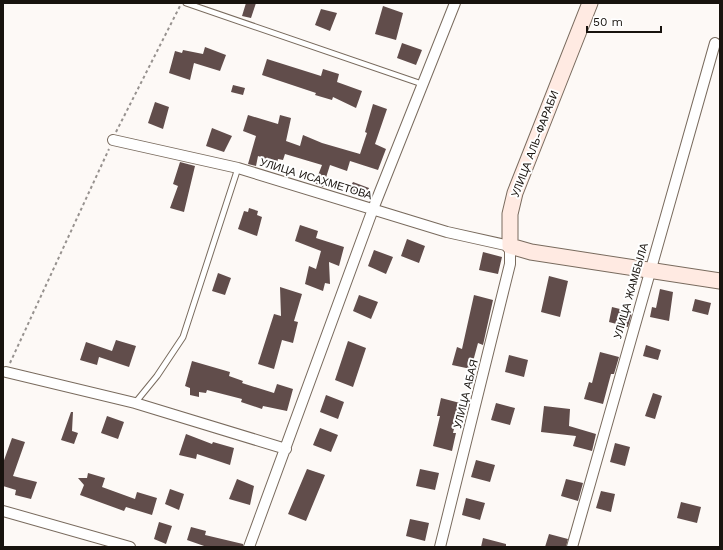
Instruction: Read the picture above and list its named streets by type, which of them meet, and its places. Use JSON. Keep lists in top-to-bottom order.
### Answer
{
  "streets": {
    "street": [
      "УЛИЦА АЛЬ-ФАРАБИ",
      "УЛИЦА ИСАХМЕТОВА",
      "УЛИЦА ЖАМБЫЛА",
      "УЛИЦА АБАЯ"
    ]
  },
  "crossings": [
    ["УЛИЦА АЛЬ-ФАРАБИ", "УЛИЦА ИСАХМЕТОВА"],
    ["УЛИЦА АЛЬ-ФАРАБИ", "УЛИЦА АБАЯ"],
    ["УЛИЦА ИСАХМЕТОВА", "УЛИЦА АБАЯ"]
  ],
  "scale_bar": "50 m"
}
